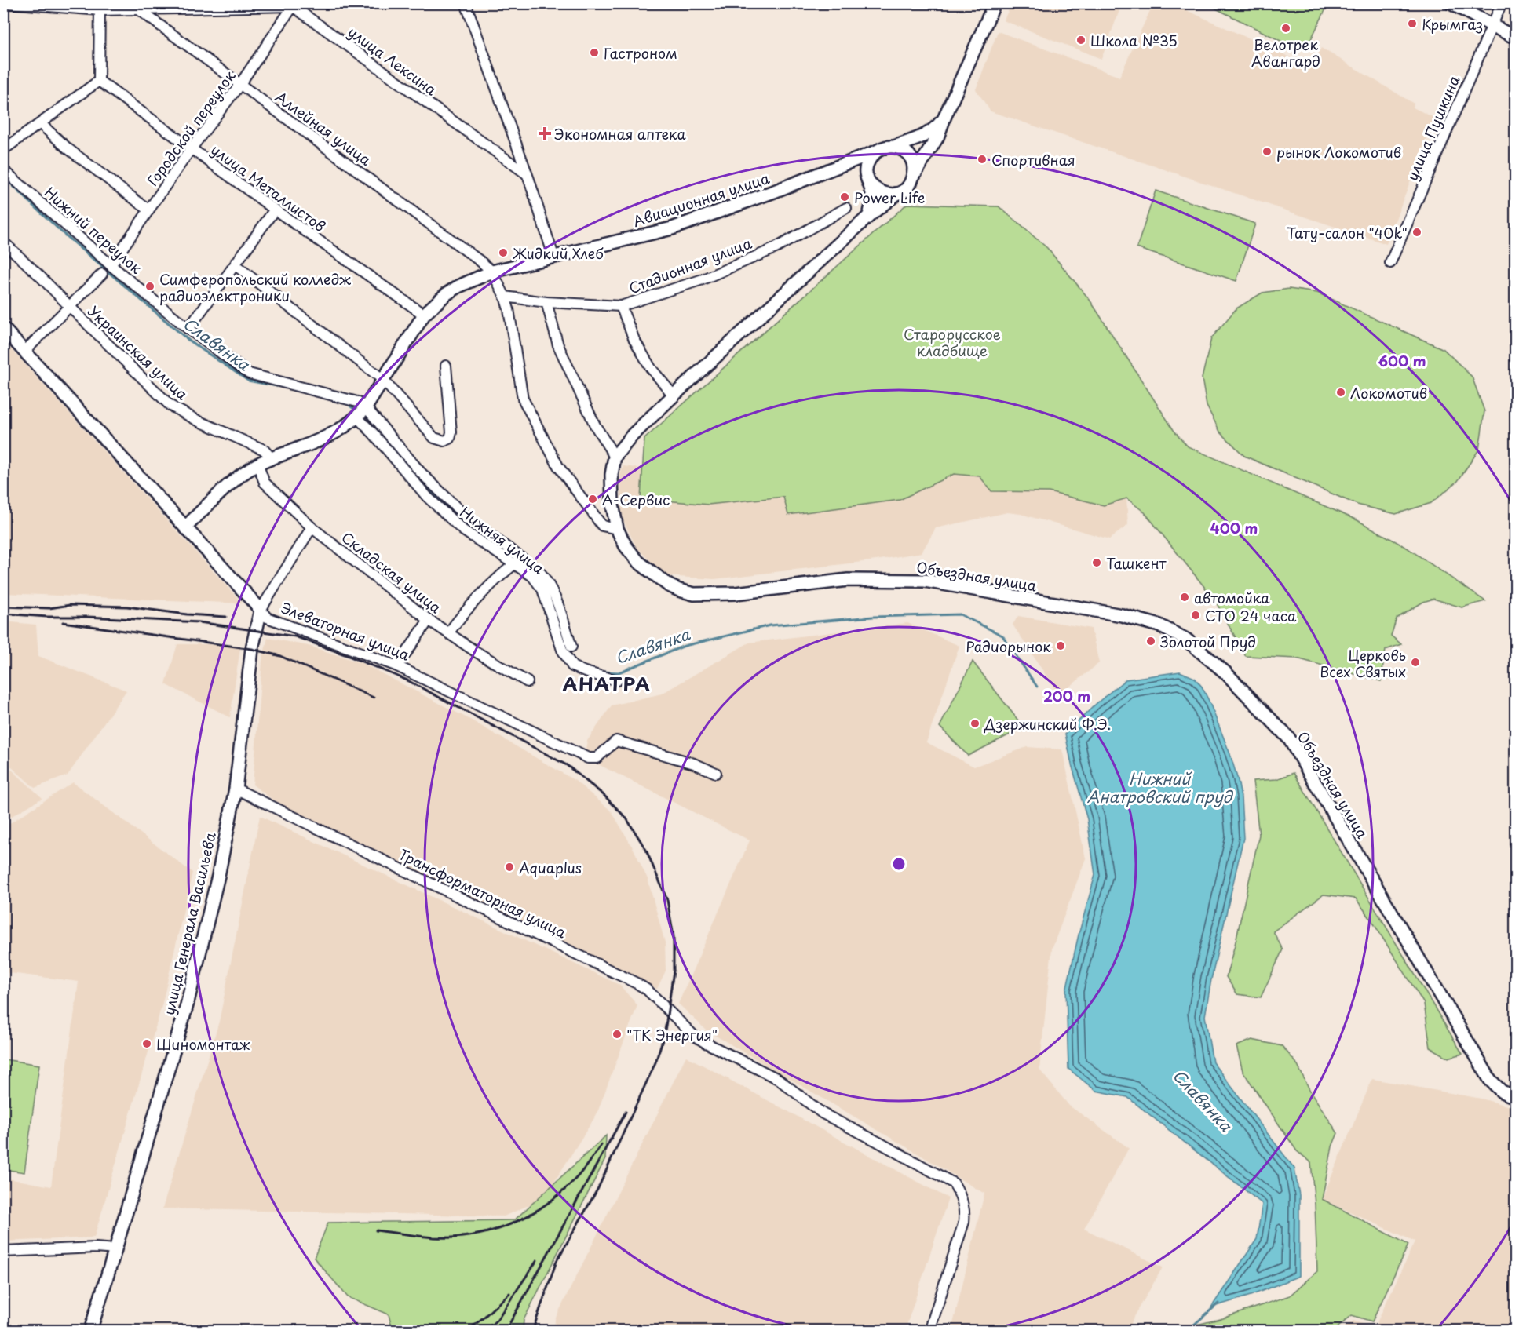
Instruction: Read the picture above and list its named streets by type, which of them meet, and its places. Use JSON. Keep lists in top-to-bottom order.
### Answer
{
  "streets": {
    "main road": [
      "Авиационная улица",
      "Объездная улица",
      "Элеваторная улица",
      "улица Генерала Васильева"
    ],
    "street": [
      "улица Лексина",
      "Городской переулок",
      "Аллейная улица",
      "улица Пушкина",
      "улица Металлистов",
      "Нижний переулок",
      "Стадионная улица",
      "Украинская улица",
      "Нижняя улица",
      "Складская улица",
      "Трансформаторная улица"
    ]
  },
  "crossings": [
    ["улица Лексина", "Городской переулок"],
    ["Городской переулок", "Аллейная улица"],
    ["Городской переулок", "улица Металлистов"],
    ["Городской переулок", "Нижний переулок"],
    ["Аллейная улица", "Авиационная улица"],
    ["улица Металлистов", "Авиационная улица"],
    ["Авиационная улица", "Нижний переулок"],
    ["Авиационная улица", "Украинская улица"],
    ["Авиационная улица", "Нижняя улица"],
    ["Авиационная улица", "Складская улица"],
    ["Авиационная улица", "Элеваторная улица"],
    ["Нижний переулок", "Нижняя улица"],
    ["Складская улица", "улица Генерала Васильева"],
    ["Элеваторная улица", "улица Генерала Васильева"],
    ["Трансформаторная улица", "улица Генерала Васильева"]
  ],
  "districts": ["АНАТРА"],
  "water": ["Славянка", "Нижний Анатровский пруд"],
  "parks": ["Старорусское кладбище"],
  "places": {
    "other": [
      "Крымгаз",
      "Велотрек Авангард",
      "Школа №35",
      "Гастроном",
      "рынок Локомотив",
      "Спортивная",
      "Power Life",
      "Тату-салон \"40k\"",
      "Жидкий Хлеб",
      "Симферопольский колледж радиоэлектроники",
      "Локомотив",
      "А-Сервис",
      "Ташкент",
      "автомойка",
      "СТО 24 часа",
      "Золотой Пруд",
      "Радиорынок",
      "Церковь Всех Святых",
      "Дзержинский Ф.Э.",
      "Aquaplus",
      "\"ТК Энергия\"",
      "Шиномонтаж"
    ],
    "health": ["Экономная аптека"]
  },
  "rings": ["600 m", "400 m", "200 m"]
}
